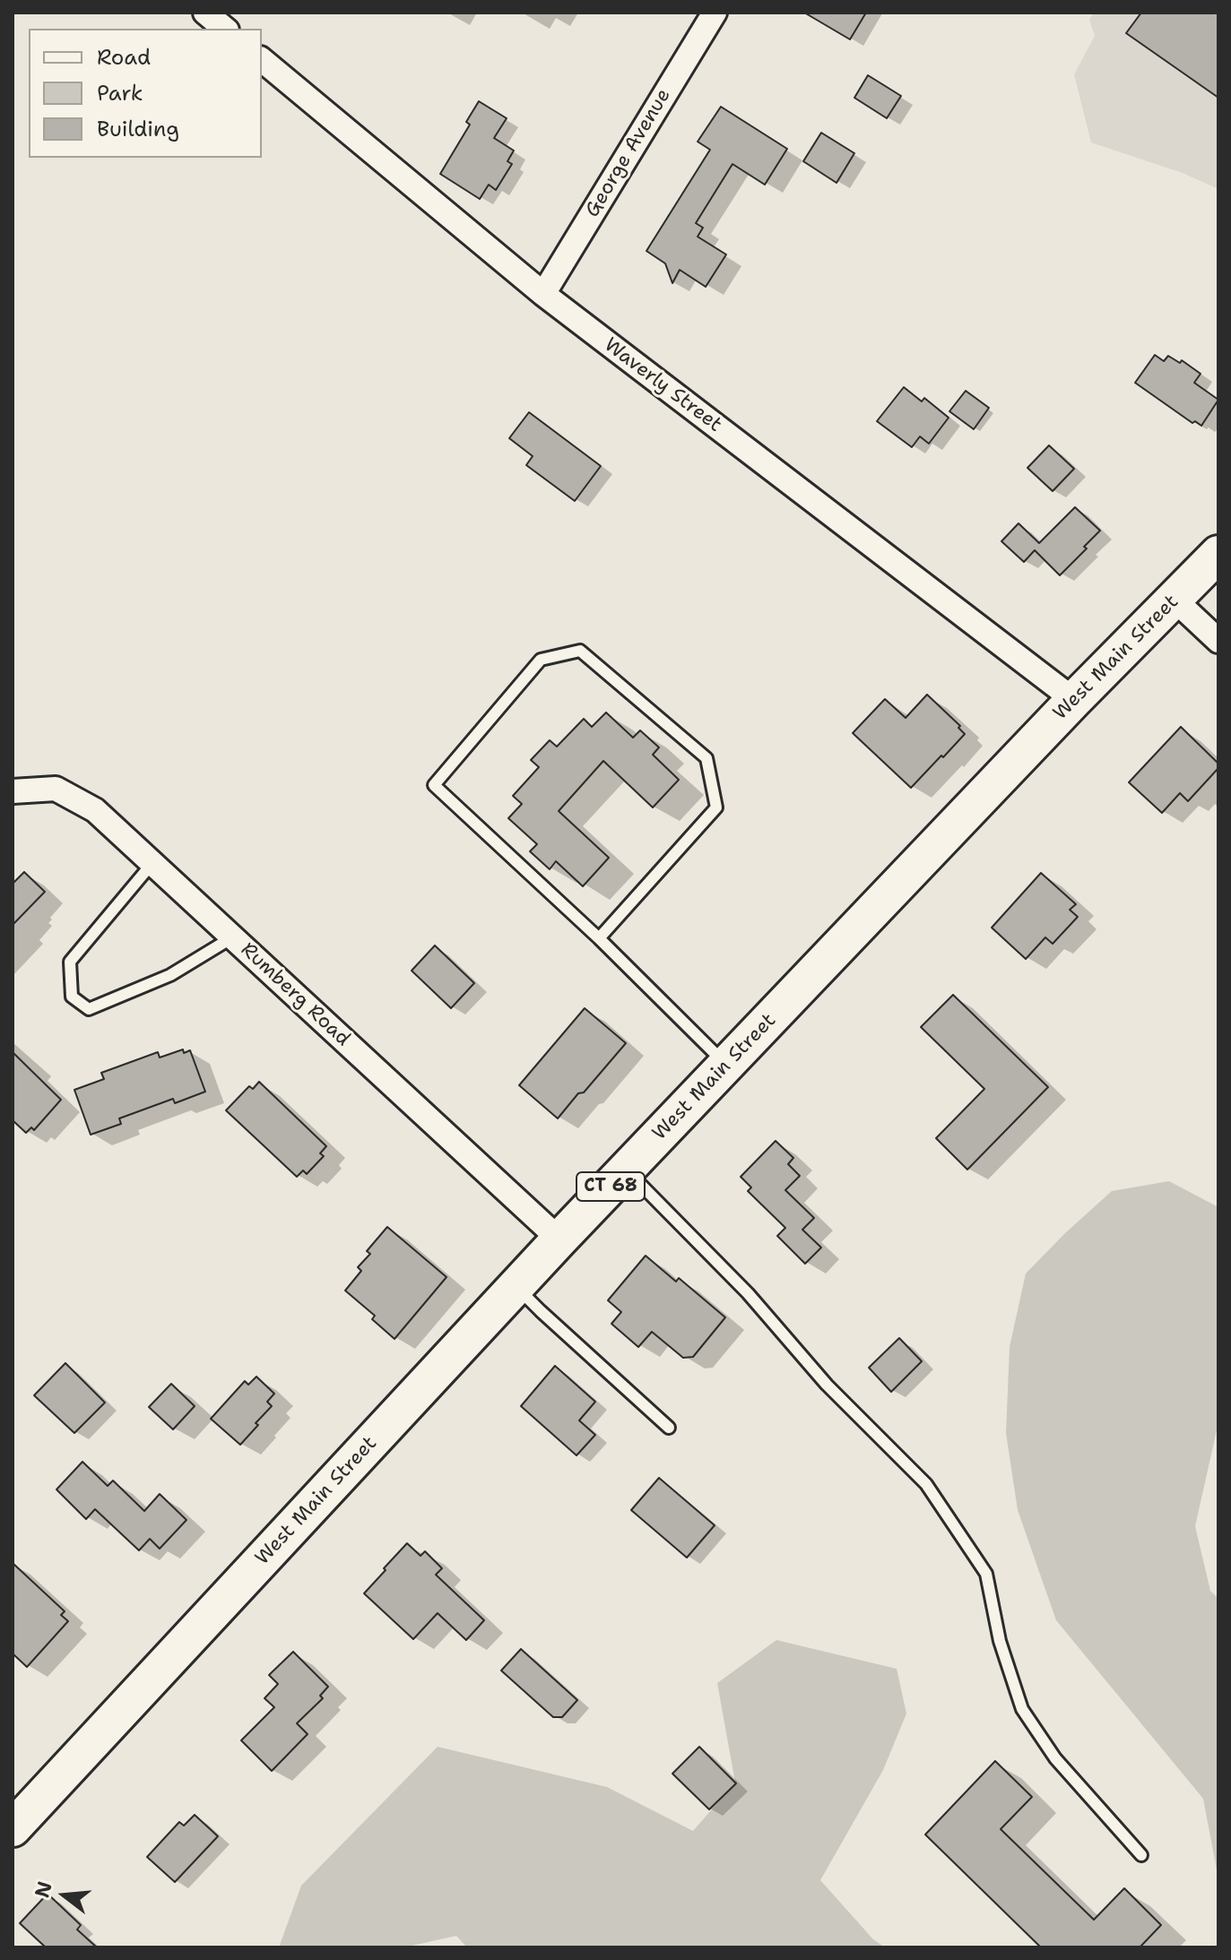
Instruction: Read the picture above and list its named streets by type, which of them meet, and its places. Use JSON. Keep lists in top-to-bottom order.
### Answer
{
  "streets": {
    "main road": ["West Main Street", "CT 68"],
    "street": ["George Avenue", "Waverly Street", "Rumberg Road"]
  },
  "crossings": [
    ["George Avenue", "Waverly Street"],
    ["Waverly Street", "West Main Street"],
    ["West Main Street", "Rumberg Road"]
  ],
  "legend": ["Road", "Park", "Building"],
  "north": "left"
}
